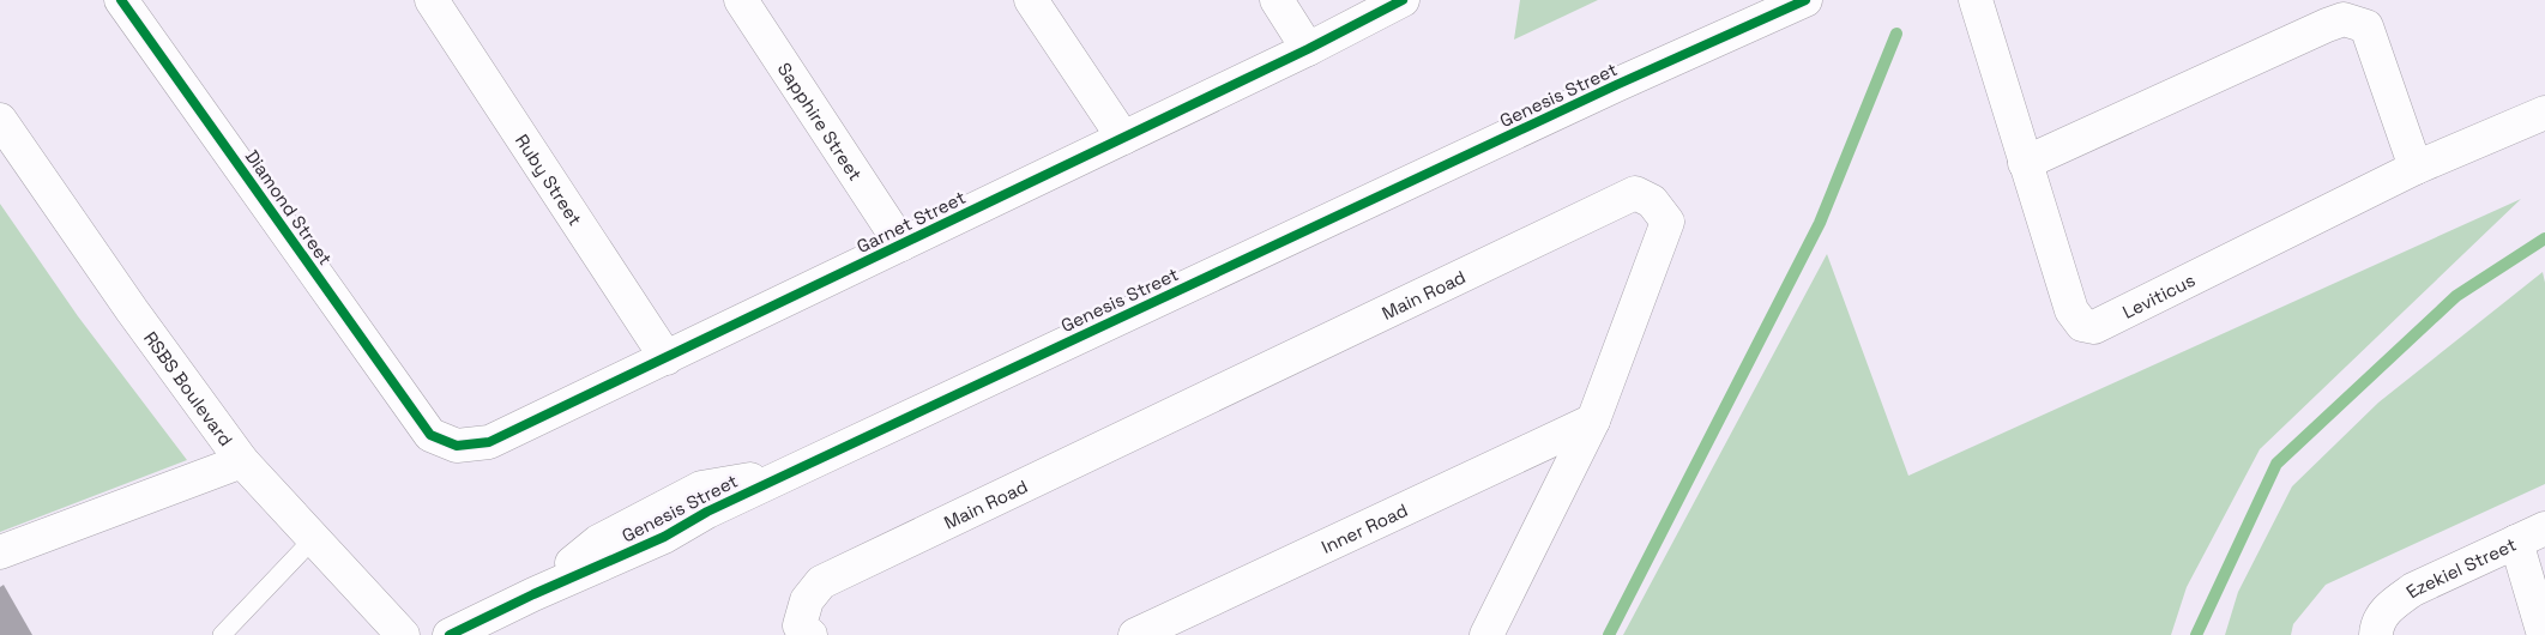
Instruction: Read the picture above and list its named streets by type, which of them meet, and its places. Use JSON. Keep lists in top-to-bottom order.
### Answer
{
  "streets": {
    "street": [
      "Genesis Street",
      "Sapphire Street",
      "Ruby Street",
      "Diamond Street",
      "Garnet Street",
      "Main Road",
      "Leviticus",
      "RSBS Boulevard",
      "Inner Road",
      "Ezekiel Street"
    ]
  },
  "crossings": [
    ["Sapphire Street", "Garnet Street"],
    ["Ruby Street", "Garnet Street"],
    ["Diamond Street", "Garnet Street"],
    ["Main Road", "Inner Road"]
  ]
}
